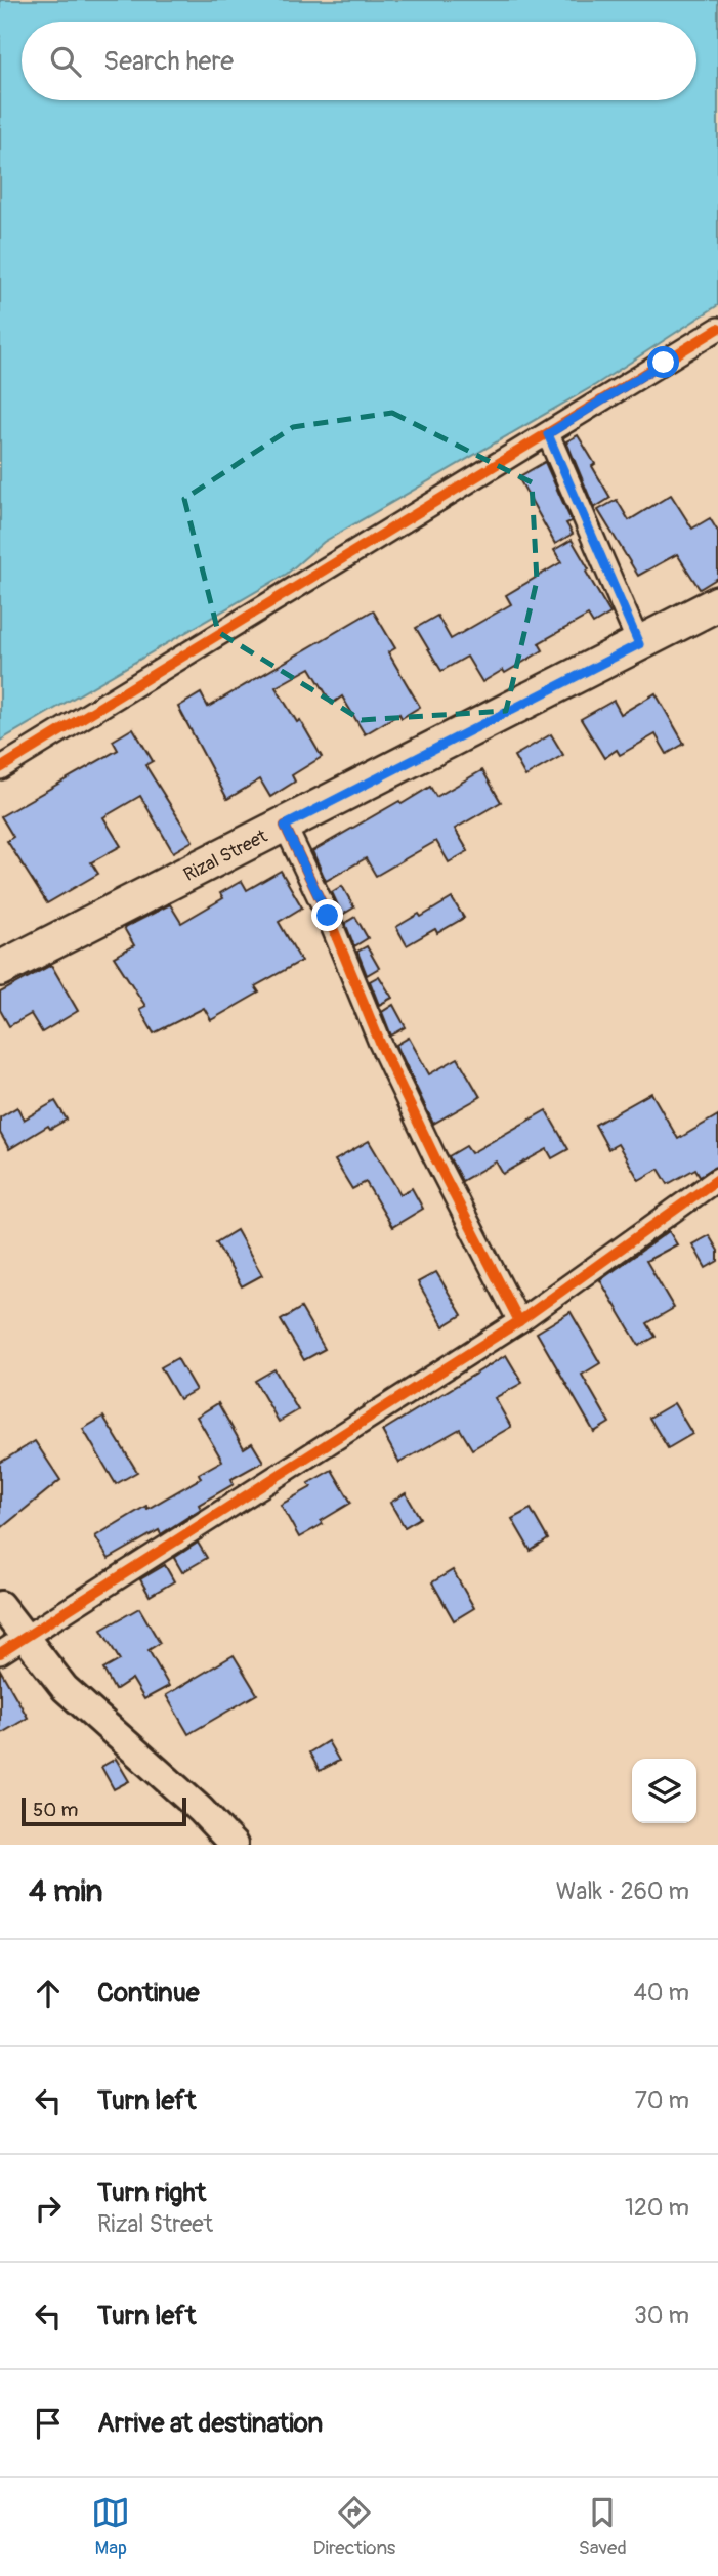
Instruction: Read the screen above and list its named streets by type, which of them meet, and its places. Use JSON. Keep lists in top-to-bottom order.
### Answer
{
  "streets": {
    "main road": ["Rizal Street"]
  },
  "scale_bar": "50 m",
  "page": {
    "search": "Search here",
    "scale": "50 m",
    "heading": ["4 min", "Walk · 260 m"],
    "list": [
      ["Continue", "40 m"],
      ["Turn left", "70 m"],
      ["Turn right", "Rizal Street", "120 m"],
      ["Turn left", "30 m"],
      "Arrive at destination"
    ],
    "nav": ["Map", "Directions", "Saved"]
  }
}
